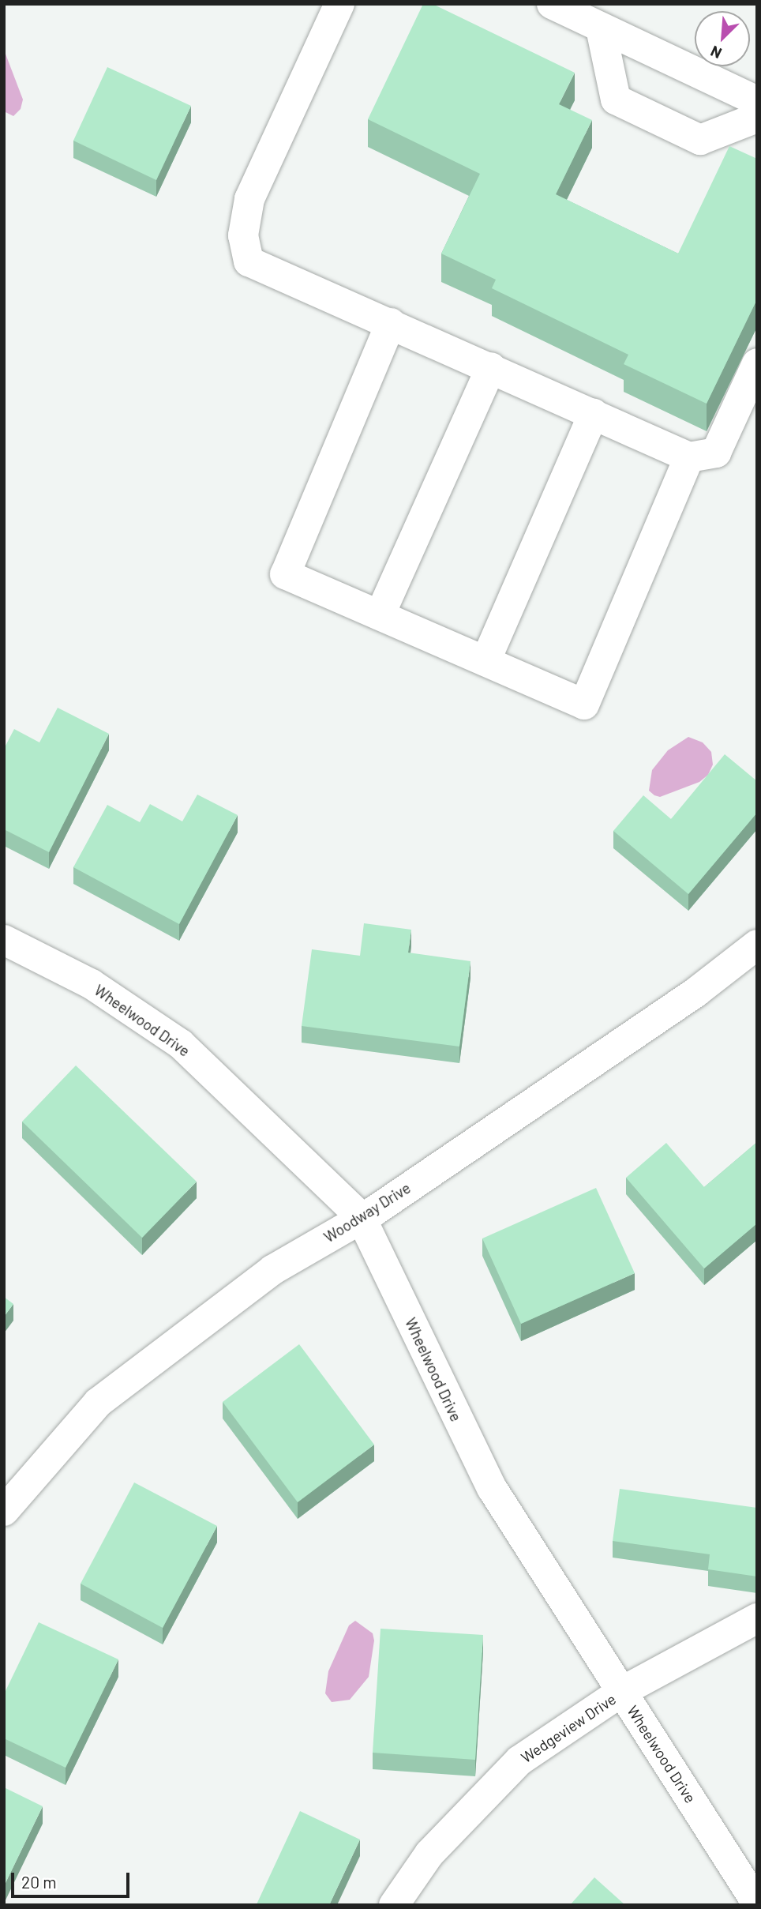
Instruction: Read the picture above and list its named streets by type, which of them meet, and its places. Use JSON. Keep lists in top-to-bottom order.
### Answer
{
  "streets": {
    "street": ["Wheelwood Drive", "Woodway Drive", "Wedgeview Drive"]
  },
  "crossings": [
    ["Wheelwood Drive", "Woodway Drive"],
    ["Wheelwood Drive", "Wedgeview Drive"]
  ],
  "scale_bar": "20 m",
  "north": "bottom left"
}
